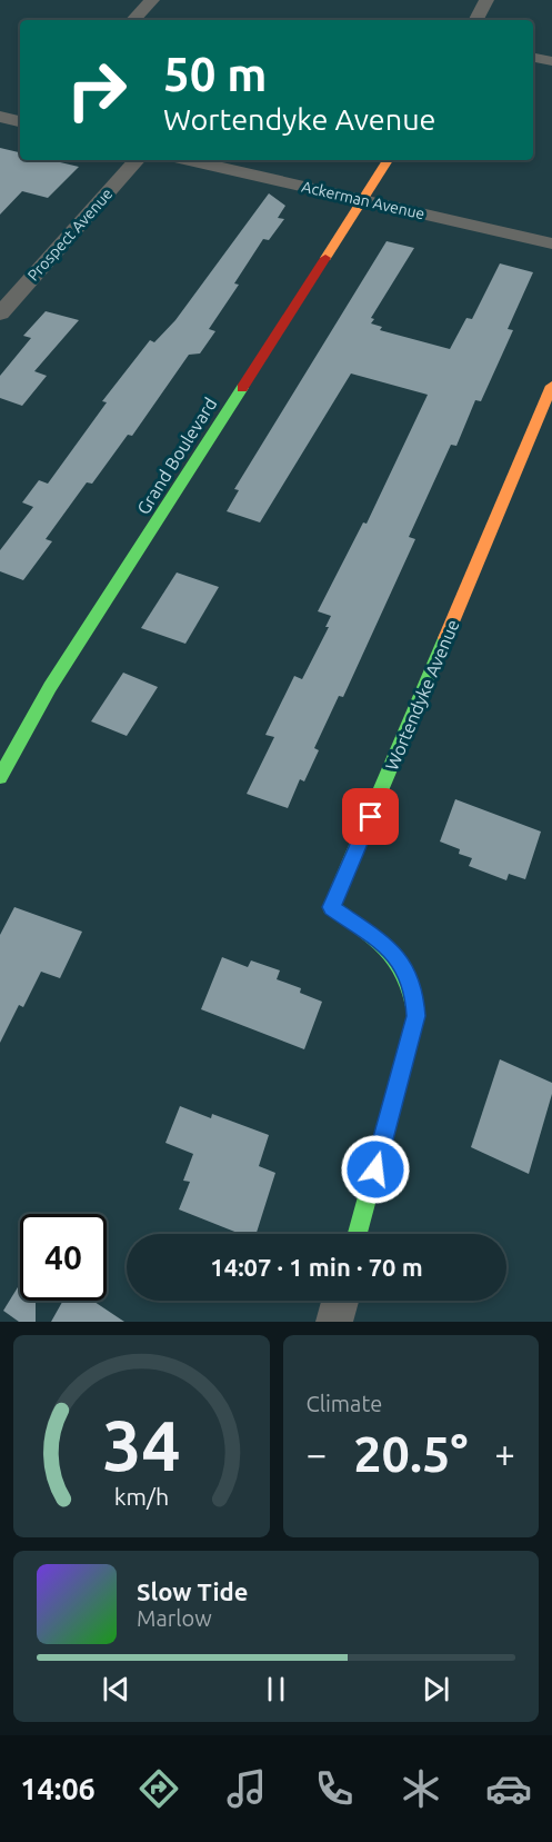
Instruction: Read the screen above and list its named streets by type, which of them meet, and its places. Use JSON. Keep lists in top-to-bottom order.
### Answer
{
  "streets": {
    "street": [
      "Ackerman Avenue",
      "Prospect Avenue",
      "Grand Boulevard",
      "Wortendyke Avenue"
    ]
  },
  "crossings": [
    ["Ackerman Avenue", "Grand Boulevard"]
  ],
  "page": {
    "turn": ["50 m", "Wortendyke Avenue"],
    "limit": "40",
    "trip": "14:07 · 1 min · 70 m",
    "tile": "Climate",
    "heat": ["−", "20.5°", "+"],
    "song": ["Slow Tide", "Marlow"],
    "tabs": "14:06",
    "gauge": ["34", "km/h"]
  }
}
